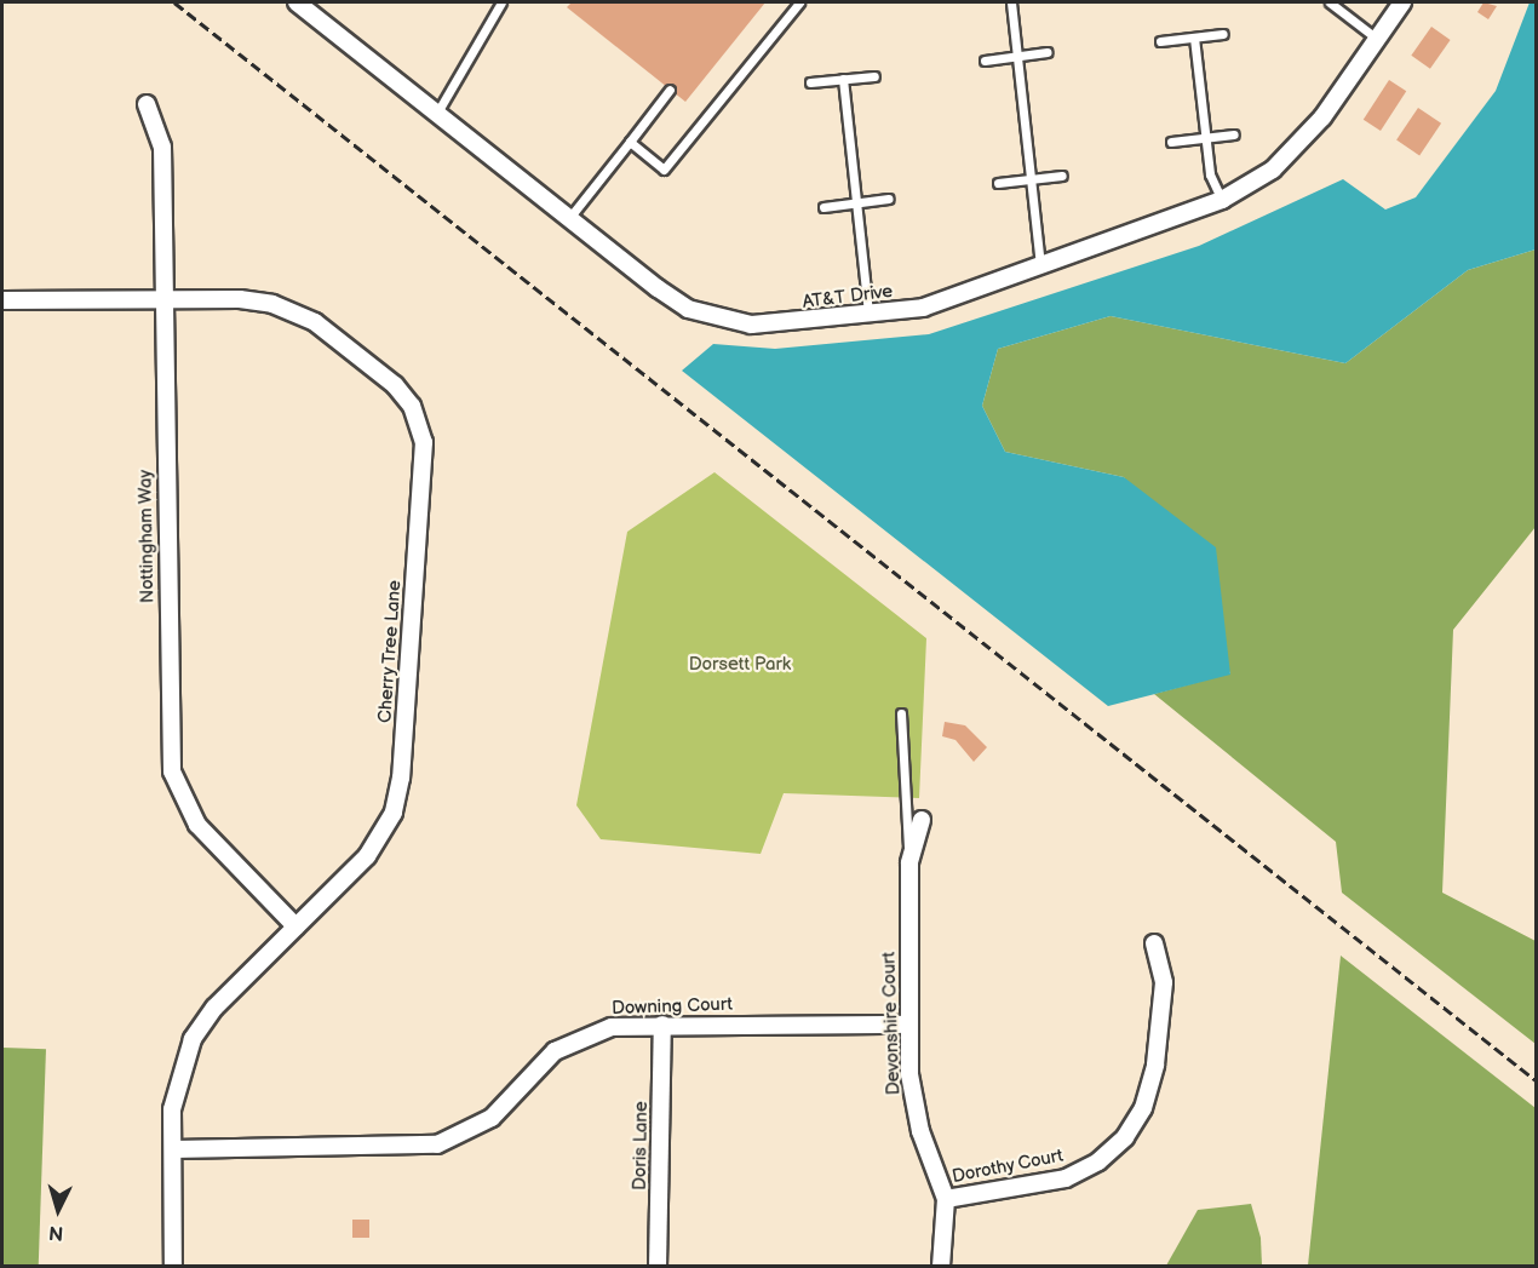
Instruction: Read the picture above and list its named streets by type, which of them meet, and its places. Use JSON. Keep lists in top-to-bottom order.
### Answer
{
  "streets": {
    "street": [
      "AT&T Drive",
      "Nottingham Way",
      "Cherry Tree Lane",
      "Downing Court",
      "Devonshire Court",
      "Doris Lane",
      "Dorothy Court"
    ]
  },
  "crossings": [
    ["Nottingham Way", "Cherry Tree Lane"],
    ["Cherry Tree Lane", "Downing Court"],
    ["Downing Court", "Devonshire Court"],
    ["Downing Court", "Doris Lane"],
    ["Devonshire Court", "Dorothy Court"]
  ],
  "parks": ["Dorsett Park"],
  "north": "bottom"
}
